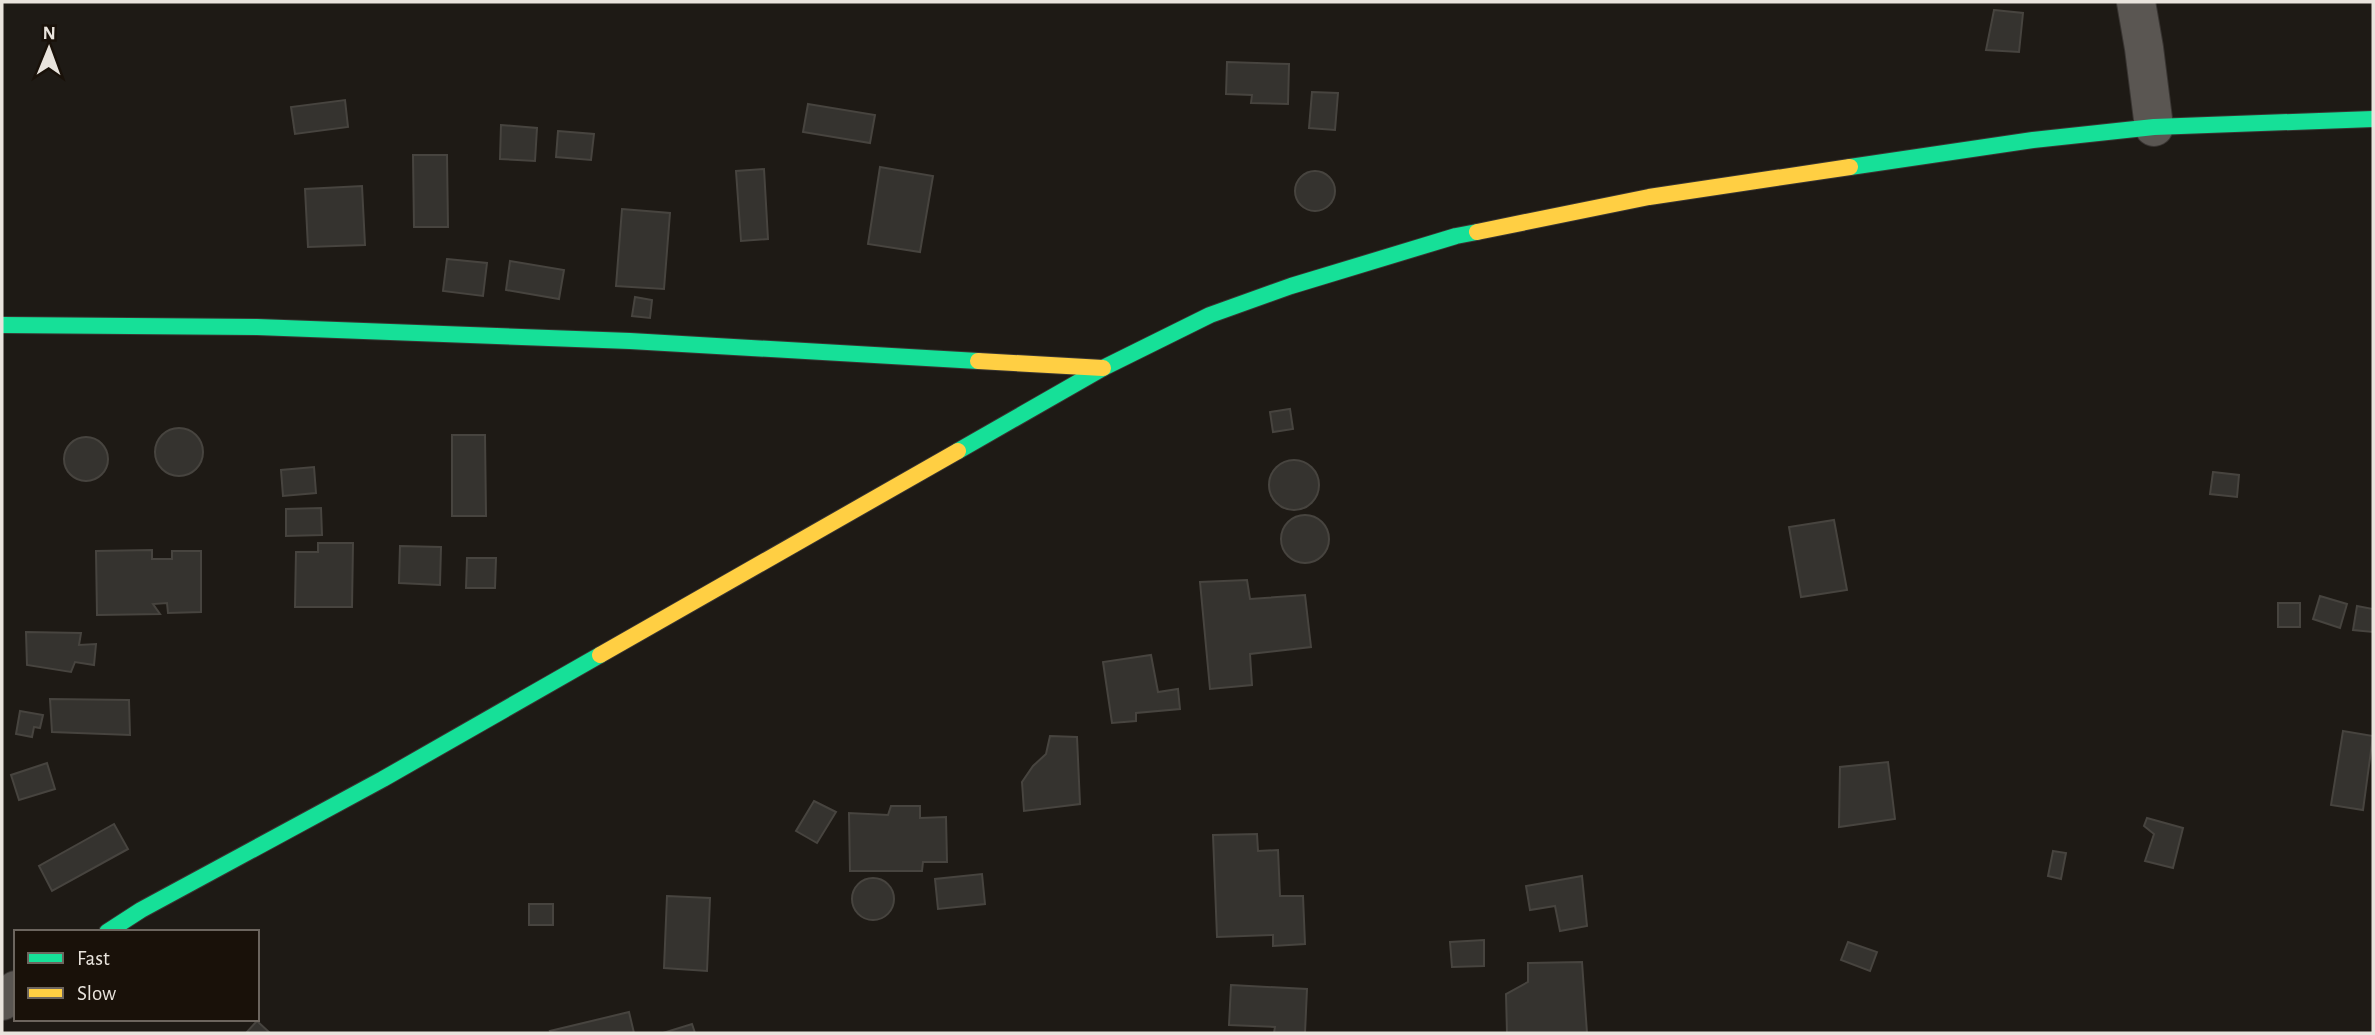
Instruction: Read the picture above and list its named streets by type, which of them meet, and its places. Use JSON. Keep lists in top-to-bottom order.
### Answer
{
  "legend": ["Fast", "Slow"],
  "north": "top"
}
